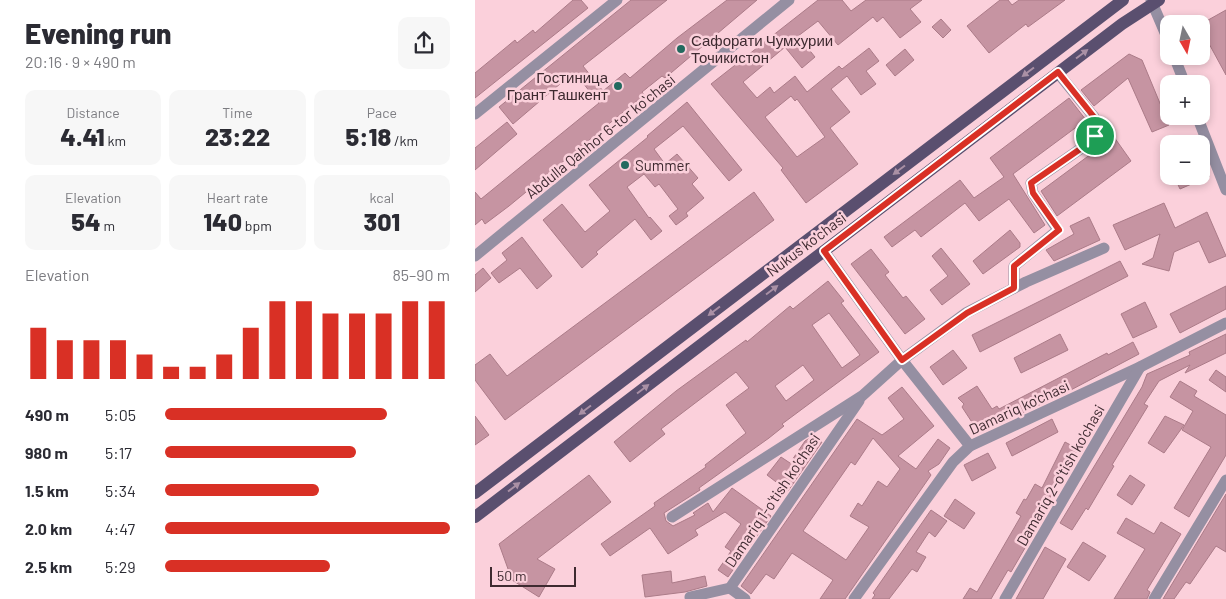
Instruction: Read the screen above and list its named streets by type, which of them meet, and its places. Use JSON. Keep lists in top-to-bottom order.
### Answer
{
  "streets": {
    "main road": ["Nukus ko'chasi"],
    "street": [
      "Abdulla Qahhor 6-tor koʻchasi",
      "Damariq ko'chasi",
      "Damariq 2-o'tish ko'chasi",
      "Damariq 1-o'tish ko'chasi"
    ]
  },
  "crossings": [
    ["Damariq ko'chasi", "Damariq 2-o'tish ko'chasi"]
  ],
  "places": ["Сафорати Чумхурии Точикистон", "Гостиница Грант Ташкент", "Summer"],
  "scale_bar": "50 m",
  "north": "bottom",
  "page": {
    "heading": ["Evening run", "20:16 · 9 × 490 m"],
    "map_buttons": ["+", "−"],
    "stats": [
      ["Distance", "4.41 km"],
      ["Time", "23:22"],
      ["Pace", "5:18 /km"],
      ["Elevation", "54 m"],
      ["Heart rate", "140 bpm"],
      ["kcal", "301"]
    ],
    "chart": ["Elevation", "85–90 m"],
    "list": [
      {
        "name": "490 m",
        "note": "5:05"
      },
      {
        "name": "980 m",
        "note": "5:17"
      },
      {
        "name": "1.5 km",
        "note": "5:34"
      },
      {
        "name": "2.0 km",
        "note": "4:47"
      },
      {
        "name": "2.5 km",
        "note": "5:29"
      }
    ],
    "scale": "50 m"
  }
}
